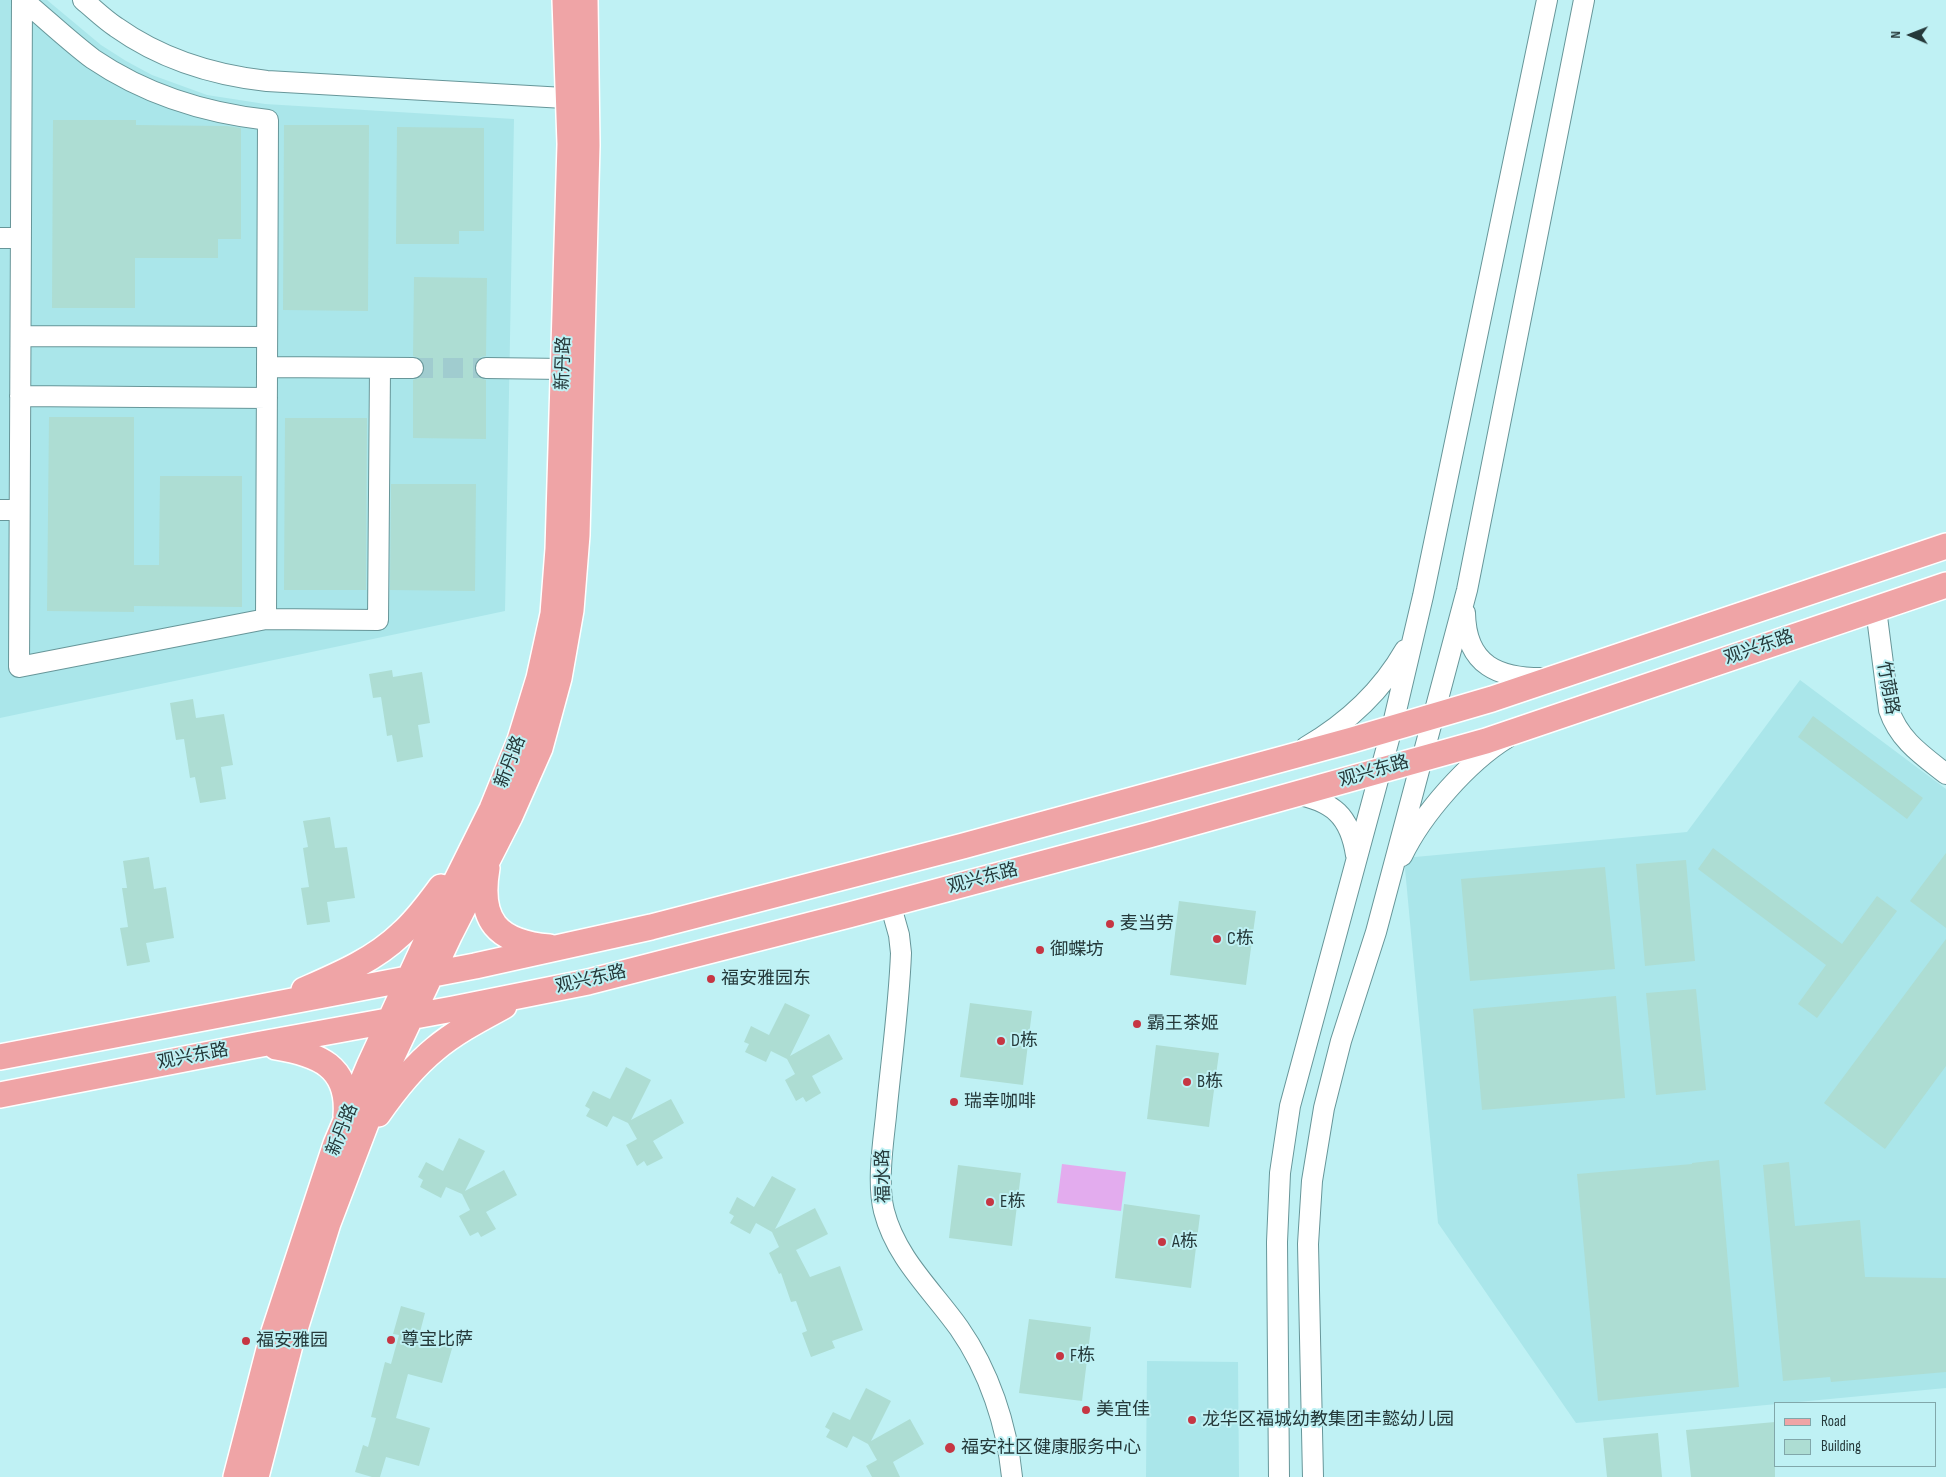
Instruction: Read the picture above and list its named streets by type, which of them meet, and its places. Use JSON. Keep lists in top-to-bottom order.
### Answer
{
  "streets": {
    "main road": ["新丹路", "观兴东路"],
    "street": ["竹荫路", "福水路"]
  },
  "crossings": [
    ["新丹路", "观兴东路"],
    ["观兴东路", "竹荫路"],
    ["观兴东路", "福水路"]
  ],
  "places": [
    "麦当劳",
    "C栋",
    "御蝶坊",
    "福安雅园东",
    "霸王茶姬",
    "D栋",
    "B栋",
    "瑞幸咖啡",
    "E栋",
    "A栋",
    "尊宝比萨",
    "福安雅园",
    "F栋",
    "美宜佳",
    "龙华区福城幼教集团丰懿幼儿园",
    "福安社区健康服务中心"
  ],
  "legend": ["Road", "Building"],
  "north": "left"
}
